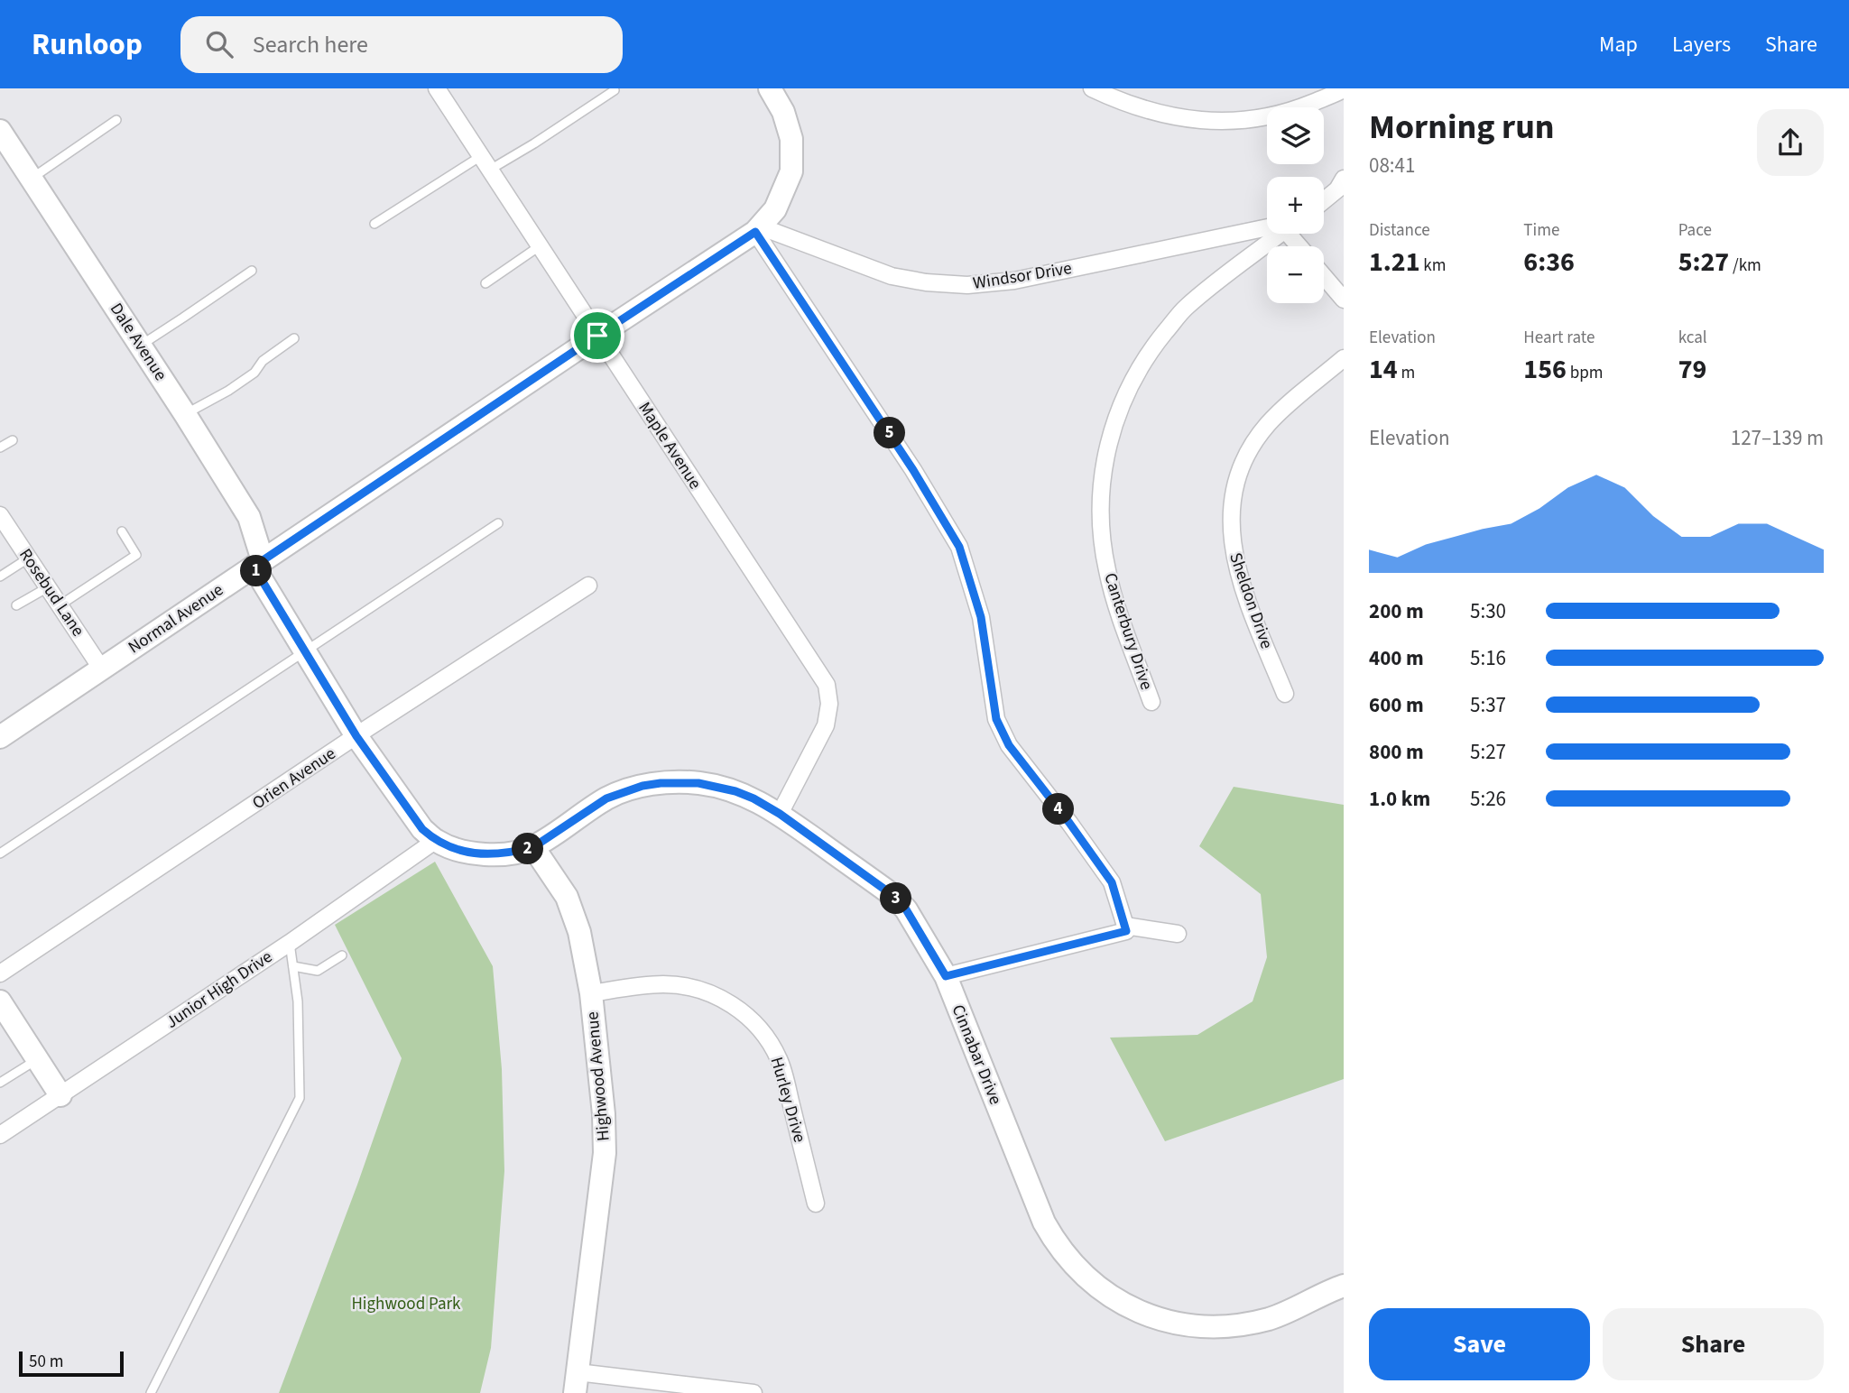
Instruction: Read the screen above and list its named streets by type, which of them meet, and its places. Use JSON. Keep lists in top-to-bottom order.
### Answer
{
  "streets": {
    "street": [
      "Windsor Drive",
      "Dale Avenue",
      "Maple Avenue",
      "Rosebud Lane",
      "Sheldon Drive",
      "Normal Avenue",
      "Canterbury Drive",
      "Orien Avenue",
      "Junior High Drive",
      "Cinnabar Drive",
      "Highwood Avenue",
      "Hurley Drive"
    ]
  },
  "crossings": [
    ["Windsor Drive", "Normal Avenue"],
    ["Dale Avenue", "Normal Avenue"],
    ["Dale Avenue", "Cinnabar Drive"],
    ["Maple Avenue", "Normal Avenue"],
    ["Maple Avenue", "Cinnabar Drive"],
    ["Rosebud Lane", "Normal Avenue"],
    ["Normal Avenue", "Cinnabar Drive"],
    ["Orien Avenue", "Cinnabar Drive"],
    ["Junior High Drive", "Cinnabar Drive"],
    ["Cinnabar Drive", "Highwood Avenue"],
    ["Highwood Avenue", "Hurley Drive"]
  ],
  "parks": ["Highwood Park"],
  "scale_bar": "50 m",
  "page": {
    "header": "Runloop",
    "search": "Search here",
    "nav": ["Map", "Layers", "Share"],
    "heading": ["Morning run", "08:41"],
    "map_buttons": ["+", "−"],
    "stats": [
      ["Distance", "1.21 km"],
      ["Time", "6:36"],
      ["Pace", "5:27 /km"],
      ["Elevation", "14 m"],
      ["Heart rate", "156 bpm"],
      ["kcal", "79"]
    ],
    "chart": ["Elevation", "127–139 m"],
    "pins": [
      "5",
      "1",
      "4",
      "2",
      "3"
    ],
    "list": [
      {
        "name": "200 m",
        "note": "5:30"
      },
      {
        "name": "400 m",
        "note": "5:16"
      },
      {
        "name": "600 m",
        "note": "5:37"
      },
      {
        "name": "800 m",
        "note": "5:27"
      },
      {
        "name": "1.0 km",
        "note": "5:26"
      }
    ],
    "buttons": ["Save", "Share"],
    "scale": "50 m"
  }
}
